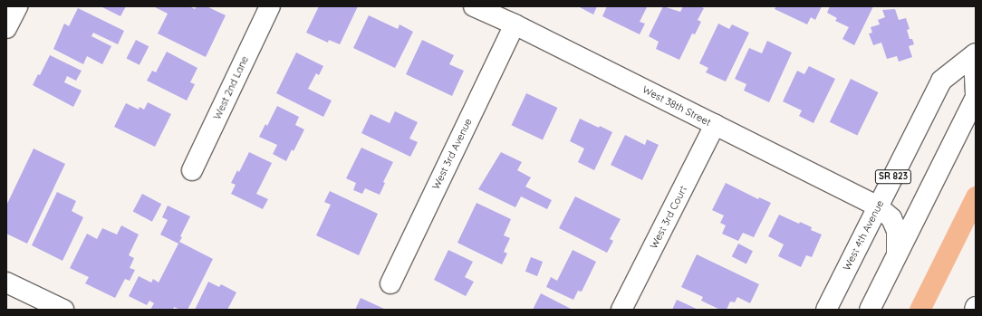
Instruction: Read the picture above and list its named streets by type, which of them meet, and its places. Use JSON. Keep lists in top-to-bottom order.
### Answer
{
  "streets": {
    "street": [
      "West 2nd Lane",
      "West 38th Street",
      "West 3rd Avenue",
      "SR 823",
      "West 3rd Court",
      "West 4th Avenue"
    ]
  },
  "crossings": [
    ["West 38th Street", "West 3rd Avenue"],
    ["West 38th Street", "West 3rd Court"],
    ["West 38th Street", "West 4th Avenue"]
  ]
}
